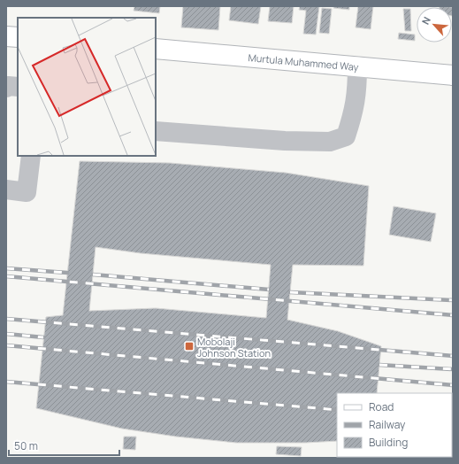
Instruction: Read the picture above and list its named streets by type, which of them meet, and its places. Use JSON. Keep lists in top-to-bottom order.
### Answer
{
  "streets": {
    "main road": ["Murtula Muhammed Way"]
  },
  "places": {
    "transit": ["Mobolaji Johnson Station"]
  },
  "legend": ["Road", "Railway", "Building"],
  "scale_bar": "50 m",
  "north": "top left"
}
